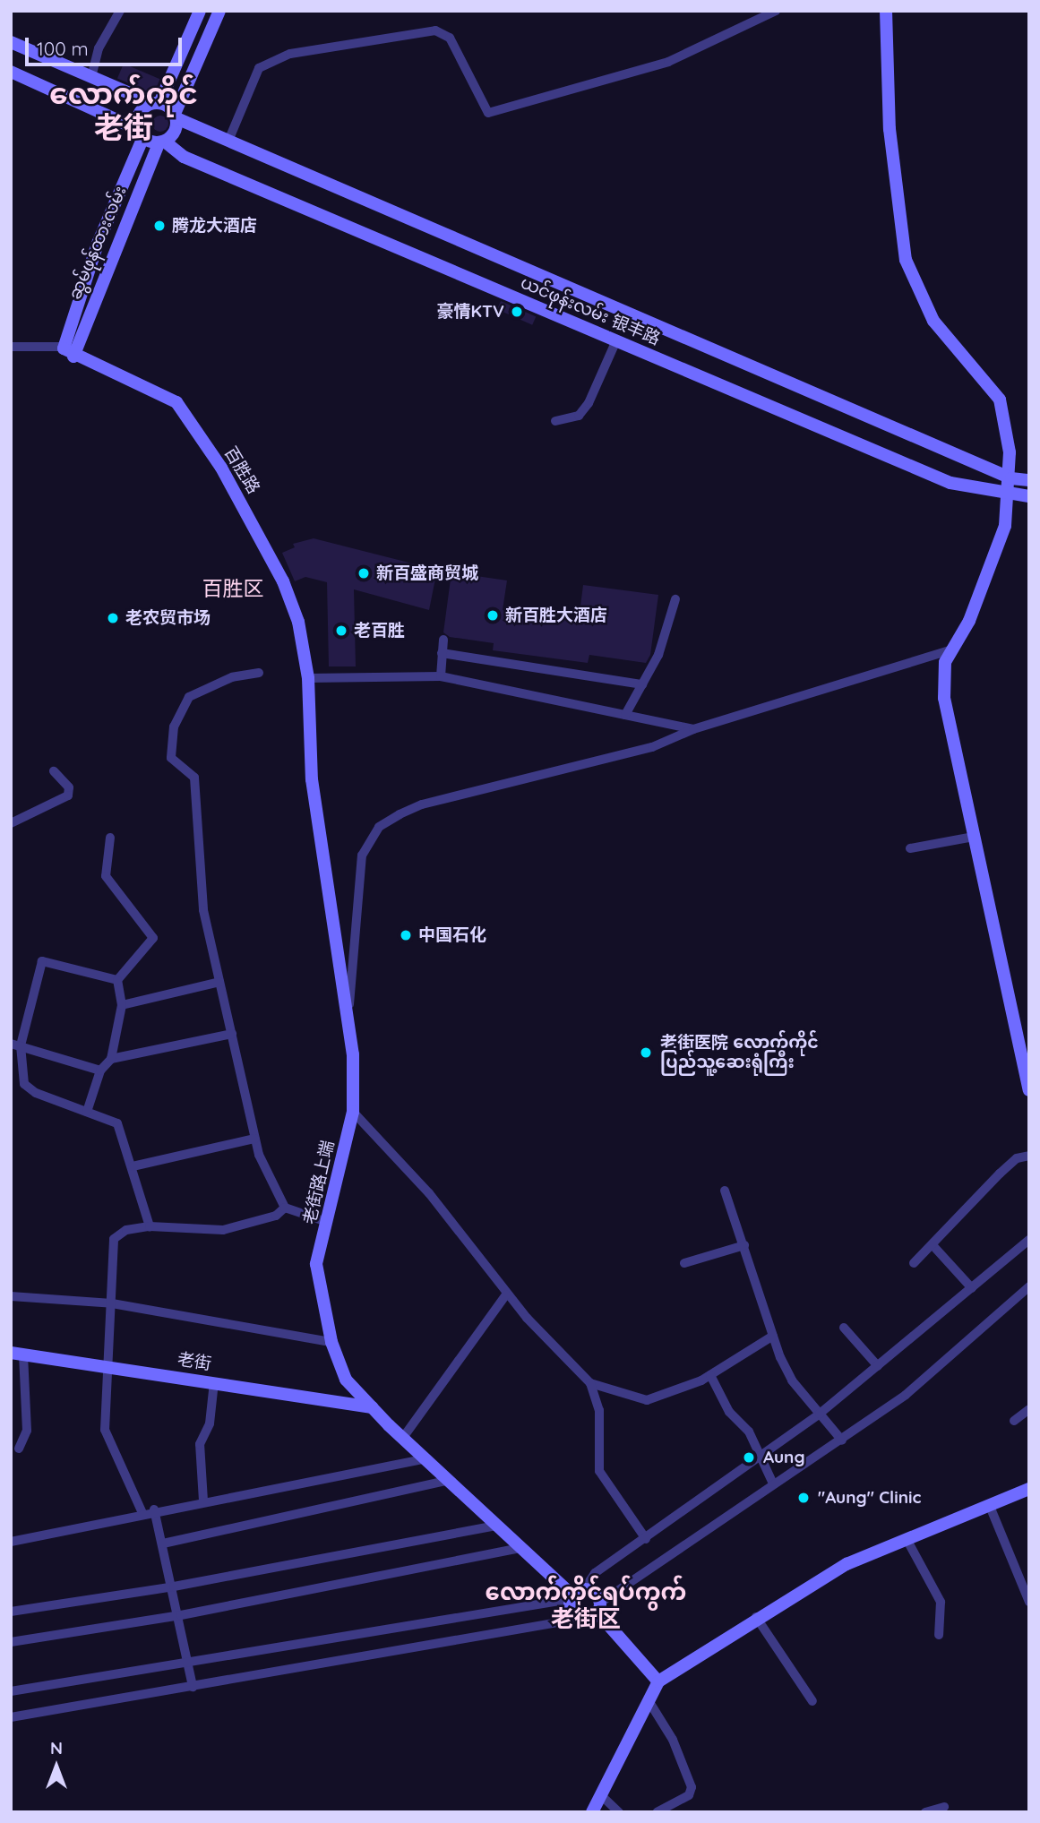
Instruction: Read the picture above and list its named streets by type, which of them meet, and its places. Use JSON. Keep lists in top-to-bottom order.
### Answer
{
  "streets": {
    "main road": [
      "ဆွမ်ဖုန်ထားလမ်း",
      "ယင်ဖုန်းလမ်း 银丰路",
      "百胜路",
      "老街路上端",
      "老街"
    ]
  },
  "crossings": [
    ["ဆွမ်ဖုန်ထားလမ်း", "ယင်ဖုန်းလမ်း 银丰路"],
    ["ဆွမ်ဖုန်ထားလမ်း", "百胜路"],
    ["百胜路", "老街路上端"],
    ["老街路上端", "老街"]
  ],
  "districts": ["လောက်ကိုင် 老街", "百胜区", "လောက်ကိုင်ရပ်ကွက် 老街区"],
  "places": [
    "腾龙大酒店",
    "豪情KTV",
    "新百盛商贸城",
    "新百胜大酒店",
    "老农贸市场",
    "老百胜",
    "中国石化",
    "老街医院 လောက်ကိုင် ပြည်သူ့ဆေးရုံကြီး",
    "Aung",
    "\"Aung\" Clinic"
  ],
  "scale_bar": "100 m",
  "north": "top"
}
